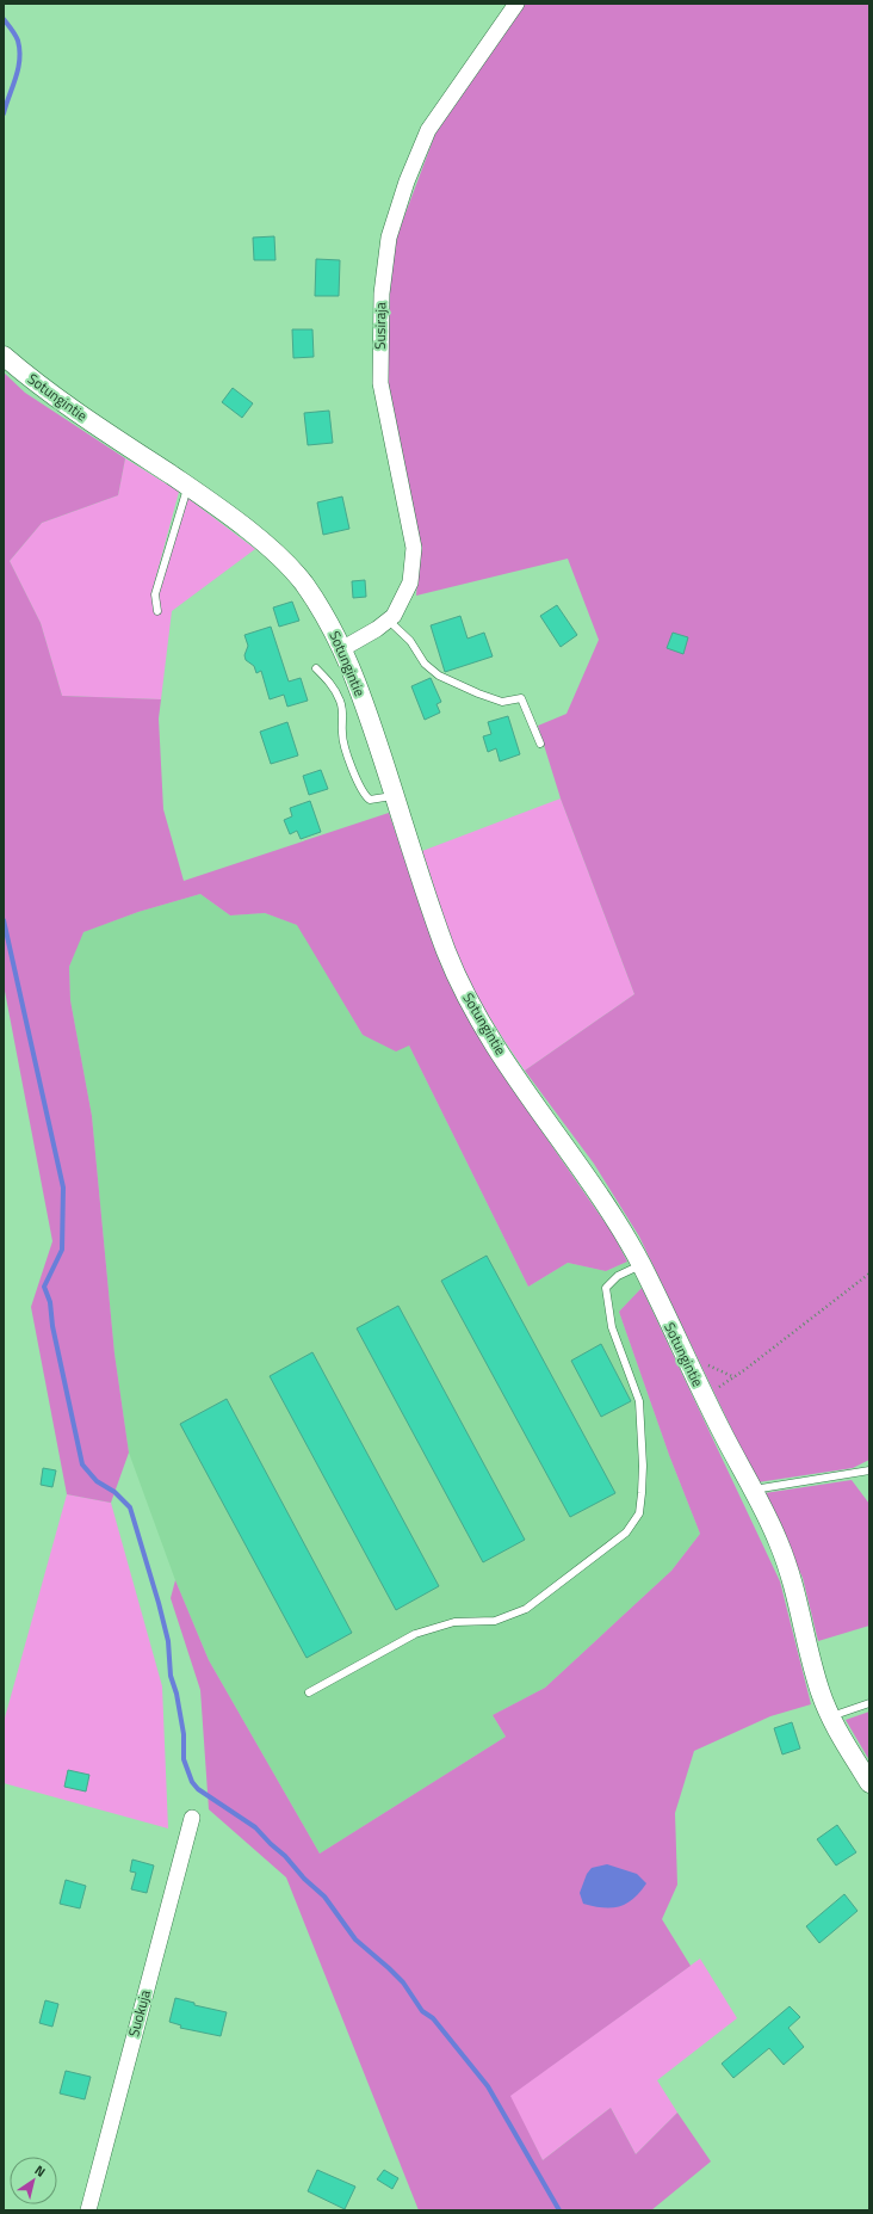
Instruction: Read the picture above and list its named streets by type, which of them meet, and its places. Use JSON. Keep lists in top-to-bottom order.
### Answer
{
  "streets": {
    "street": ["Susiraja", "Sotungintie", "Suokuja"]
  },
  "crossings": [
    ["Susiraja", "Sotungintie"]
  ],
  "north": "top right"
}
